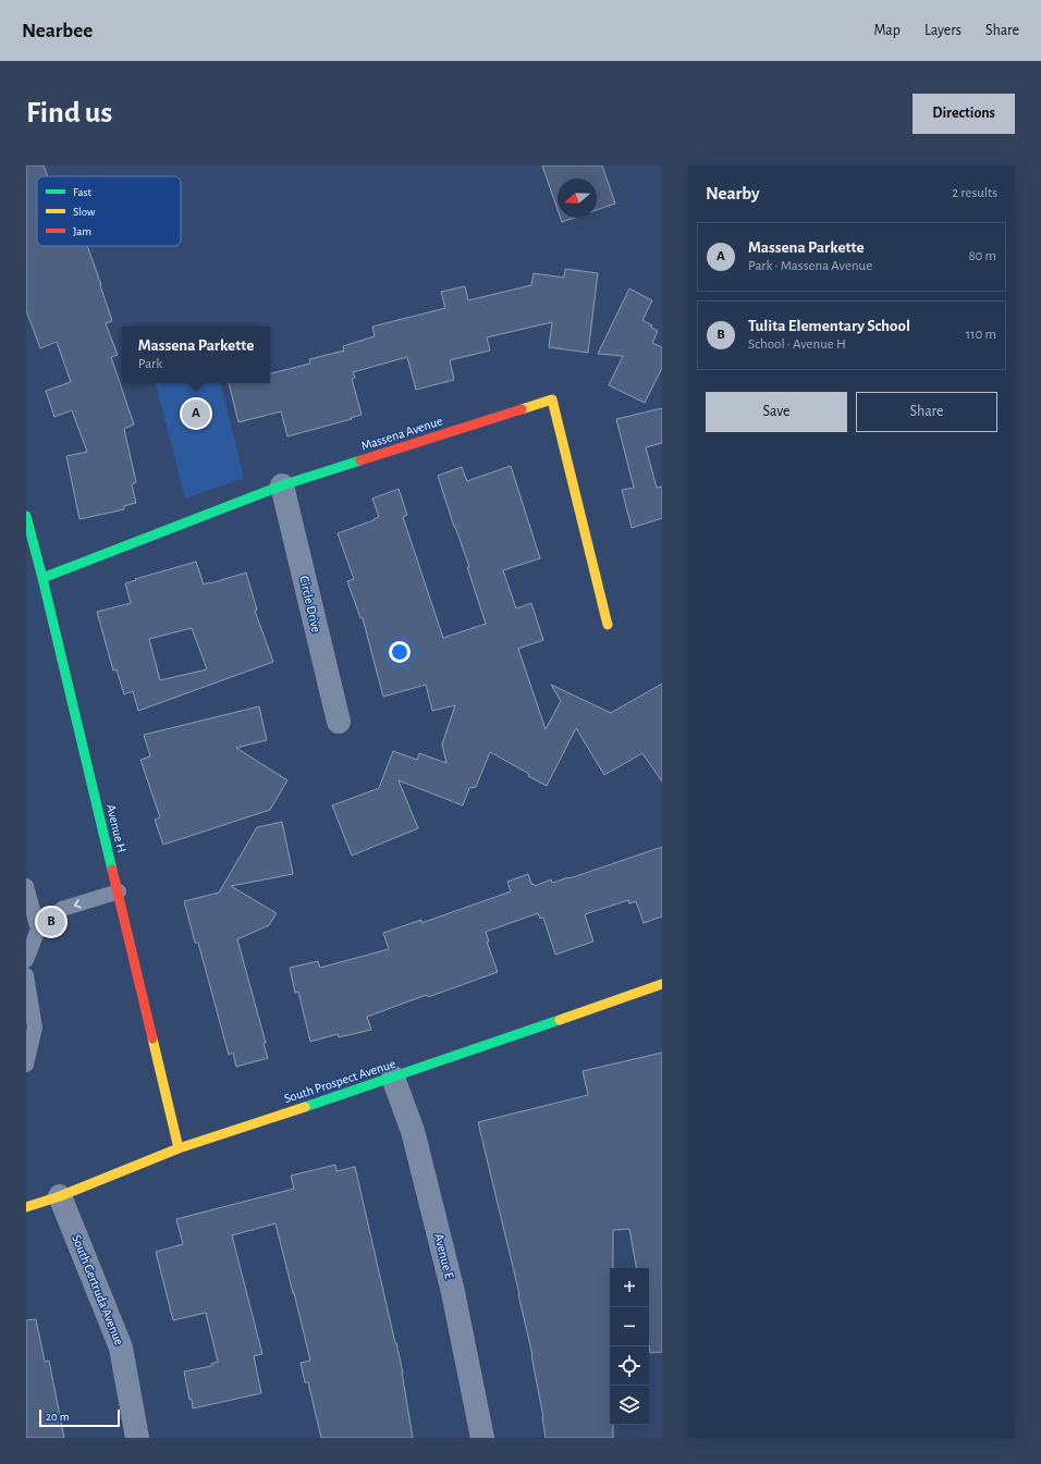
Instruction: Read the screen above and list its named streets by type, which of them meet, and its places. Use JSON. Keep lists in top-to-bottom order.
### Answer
{
  "streets": {
    "street": [
      "Massena Avenue",
      "Circle Drive",
      "Avenue H",
      "South Prospect Avenue",
      "Avenue E",
      "South Gertruda Avenue"
    ]
  },
  "crossings": [
    ["Massena Avenue", "Circle Drive"],
    ["Massena Avenue", "Avenue H"],
    ["Avenue H", "South Prospect Avenue"],
    ["South Prospect Avenue", "Avenue E"],
    ["South Prospect Avenue", "South Gertruda Avenue"]
  ],
  "legend": ["Fast", "Slow", "Jam"],
  "scale_bar": "20 m",
  "north": "left",
  "page": {
    "header": "Nearbee",
    "nav": ["Map", "Layers", "Share"],
    "buttons": [
      "Directions",
      ["Save", "Share"]
    ],
    "title": "Find us",
    "heading": ["Nearby", "2 results"],
    "list": [
      {
        "mark": "A",
        "name": "Massena Parkette",
        "note": "Park · Massena Avenue",
        "value": "80 m"
      },
      {
        "mark": "B",
        "name": "Tulita Elementary School",
        "note": "School · Avenue H",
        "value": "110 m"
      }
    ],
    "popup": ["Massena Parkette", "Park"],
    "pins": ["A", "B"],
    "map_buttons": ["+", "−"],
    "scale": "20 m"
  }
}
